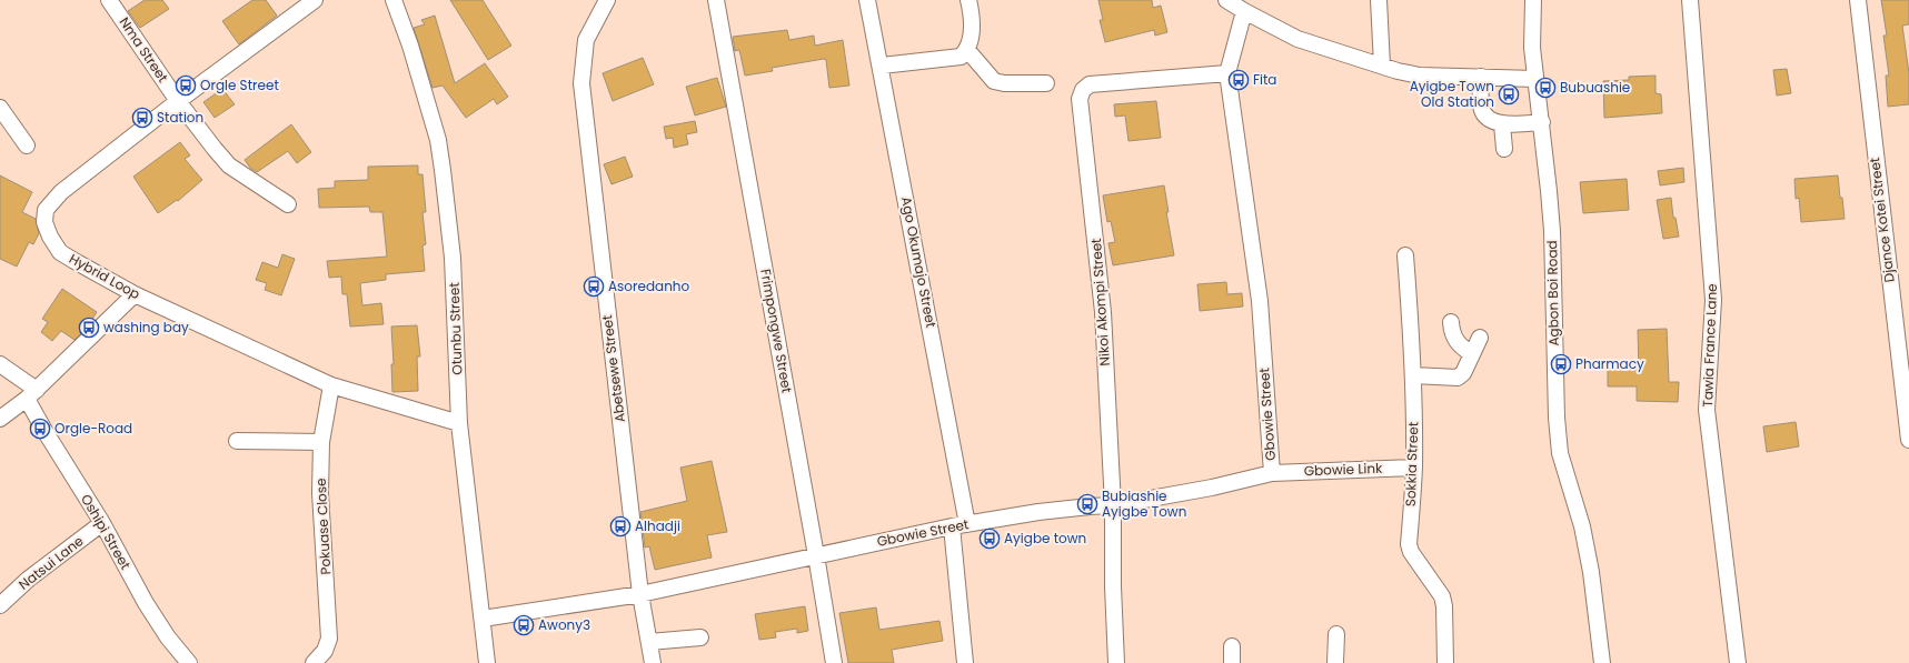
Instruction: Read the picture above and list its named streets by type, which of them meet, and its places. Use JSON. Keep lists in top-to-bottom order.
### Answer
{
  "streets": {
    "street": [
      "Nma Street",
      "Djance Kotei Street",
      "Ago Okumajo Street",
      "Hybrid Loop",
      "Agbon Boi Road",
      "Nikoi Akompi Street",
      "Otunbu Street",
      "Frimpongwe Street",
      "Tawia France Lane",
      "Abetsewe Street",
      "Gbowie Street",
      "Sokkia Street",
      "Gbowie Link",
      "Pokuase Close",
      "Oshipi Street",
      "Natsui Lane"
    ]
  },
  "crossings": [
    ["Nma Street", "Hybrid Loop"],
    ["Ago Okumajo Street", "Gbowie Street"],
    ["Hybrid Loop", "Otunbu Street"],
    ["Hybrid Loop", "Pokuase Close"],
    ["Nikoi Akompi Street", "Gbowie Street"],
    ["Otunbu Street", "Gbowie Street"],
    ["Frimpongwe Street", "Gbowie Street"],
    ["Abetsewe Street", "Gbowie Street"],
    ["Gbowie Street", "Gbowie Link"],
    ["Sokkia Street", "Gbowie Link"],
    ["Oshipi Street", "Natsui Lane"]
  ],
  "places": {
    "bus stop": [
      "Fita",
      "Orgle Street",
      "Bubuashie",
      "Ayigbe Town Old Station",
      "Station",
      "Asoredanho",
      "washing bay",
      "Pharmacy",
      "Orgle-Road",
      "Bubiashie Ayigbe Town",
      "Alhadji",
      "Ayigbe town",
      "Awony3"
    ]
  }
}
